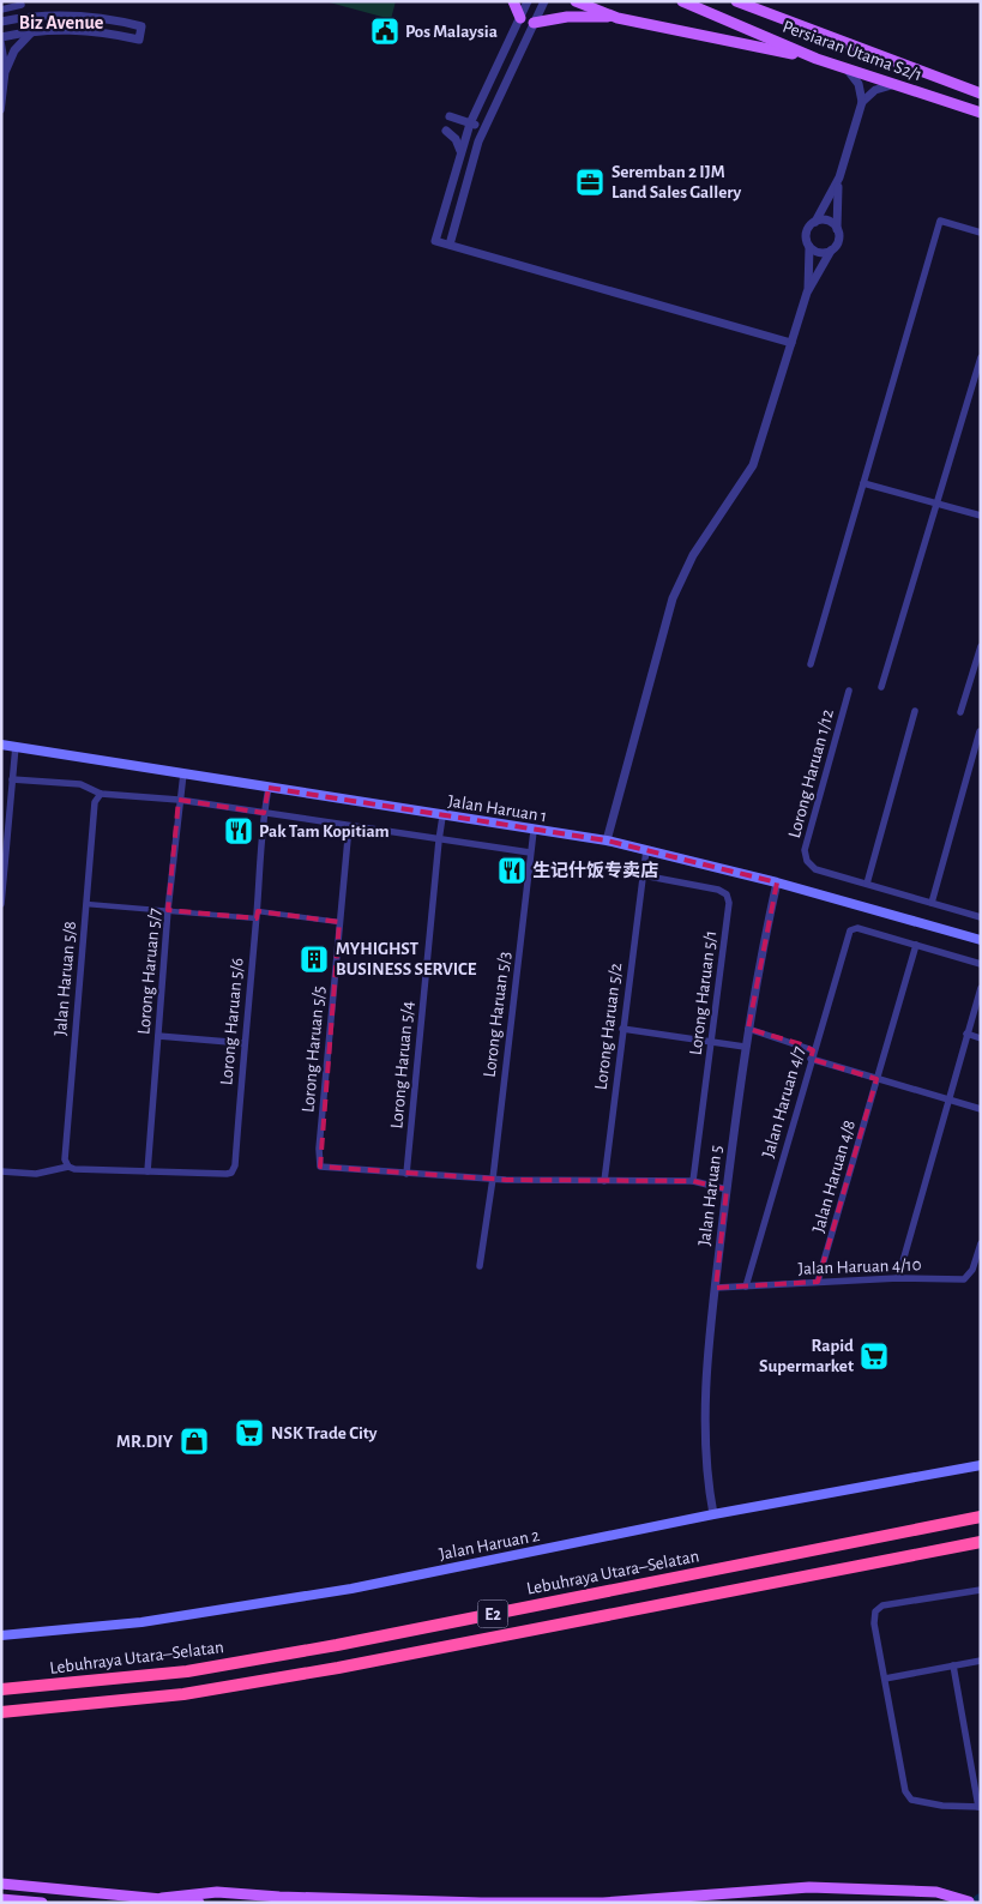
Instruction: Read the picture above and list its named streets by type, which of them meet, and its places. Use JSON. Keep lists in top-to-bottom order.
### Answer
{
  "streets": {
    "highway": ["Lebuhraya Utara–Selatan", "E2"],
    "main road": ["Persiaran Utama S2/1", "Jalan Haruan 1", "Jalan Haruan 2"],
    "street": [
      "Lorong Haruan 1/12",
      "Lorong Haruan 5/7",
      "Jalan Haruan 5/8",
      "Lorong Haruan 5/1",
      "Lorong Haruan 5/3",
      "Lorong Haruan 5/6",
      "Lorong Haruan 5/2",
      "Lorong Haruan 5/5",
      "Lorong Haruan 5/4",
      "Jalan Haruan 4/7",
      "Jalan Haruan 4/8",
      "Jalan Haruan 5",
      "Jalan Haruan 4/10"
    ]
  },
  "crossings": [
    ["Jalan Haruan 1", "Lorong Haruan 5/7"],
    ["Jalan Haruan 1", "Lorong Haruan 5/3"],
    ["Jalan Haruan 1", "Lorong Haruan 5/6"],
    ["Jalan Haruan 1", "Lorong Haruan 5/2"],
    ["Jalan Haruan 1", "Lorong Haruan 5/4"],
    ["Jalan Haruan 1", "Jalan Haruan 5"],
    ["Lorong Haruan 5/7", "Lorong Haruan 5/6"],
    ["Lorong Haruan 5/1", "Lorong Haruan 5/2"],
    ["Lorong Haruan 5/5", "Lorong Haruan 5/4"],
    ["Jalan Haruan 4/7", "Jalan Haruan 4/8"],
    ["Jalan Haruan 4/7", "Jalan Haruan 4/10"],
    ["Jalan Haruan 4/8", "Jalan Haruan 4/10"],
    ["Jalan Haruan 5", "Jalan Haruan 4/10"],
    ["Jalan Haruan 5", "Jalan Haruan 2"]
  ],
  "districts": ["Biz Avenue"],
  "places": {
    "public building": ["Pos Malaysia"],
    "office": ["Seremban 2 IJM Land Sales Gallery"],
    "restaurant": ["Pak Tam Kopitiam", "生记什饭专卖店"],
    "building": ["MYHIGHST BUSINESS SERVICE"],
    "supermarket": ["Rapid Supermarket", "NSK Trade City"],
    "shop": ["MR.DIY"]
  }
}
